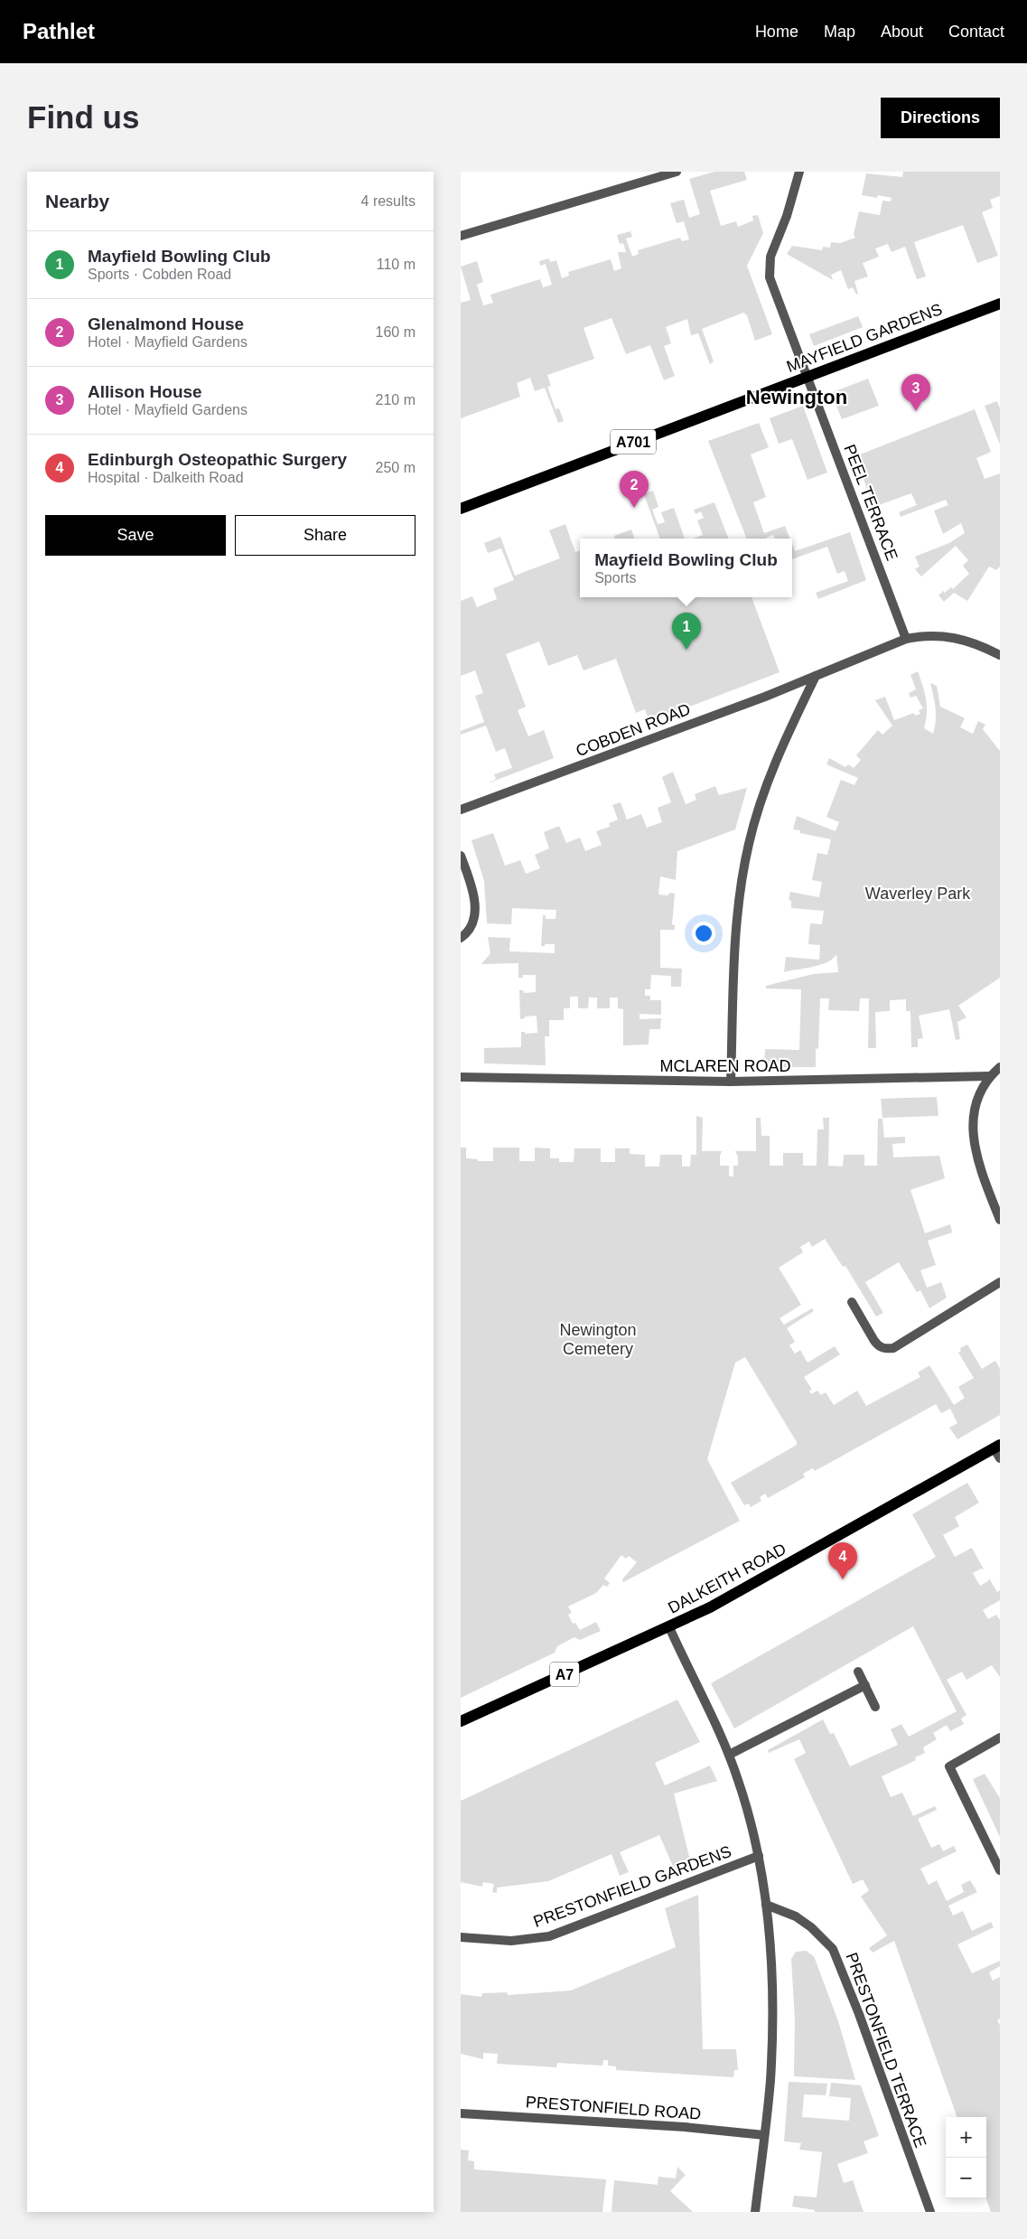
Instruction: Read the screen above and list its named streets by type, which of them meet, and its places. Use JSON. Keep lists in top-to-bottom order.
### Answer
{
  "streets": {
    "main road": [
      "MAYFIELD GARDENS",
      "A701",
      "DALKEITH ROAD",
      "A7"
    ],
    "street": [
      "PEEL TERRACE",
      "COBDEN ROAD",
      "MCLAREN ROAD",
      "PRESTONFIELD GARDENS",
      "PRESTONFIELD TERRACE",
      "PRESTONFIELD ROAD"
    ]
  },
  "crossings": [
    ["MAYFIELD GARDENS", "PEEL TERRACE"],
    ["PEEL TERRACE", "COBDEN ROAD"]
  ],
  "districts": ["Newington"],
  "parks": ["Waverley Park", "Newington Cemetery"],
  "page": {
    "header": "Pathlet",
    "nav": [
      "Home",
      "Map",
      "About",
      "Contact"
    ],
    "buttons": [
      "Directions",
      ["Save", "Share"]
    ],
    "title": "Find us",
    "heading": ["Nearby", "4 results"],
    "list": [
      {
        "mark": "1",
        "name": "Mayfield Bowling Club",
        "note": "Sports · Cobden Road",
        "value": "110 m"
      },
      {
        "mark": "2",
        "name": "Glenalmond House",
        "note": "Hotel · Mayfield Gardens",
        "value": "160 m"
      },
      {
        "mark": "3",
        "name": "Allison House",
        "note": "Hotel · Mayfield Gardens",
        "value": "210 m"
      },
      {
        "mark": "4",
        "name": "Edinburgh Osteopathic Surgery",
        "note": "Hospital · Dalkeith Road",
        "value": "250 m"
      }
    ],
    "pins": [
      "3",
      "2",
      "1",
      "4"
    ],
    "popup": ["Mayfield Bowling Club", "Sports"],
    "map_buttons": ["+", "−"]
  }
}
